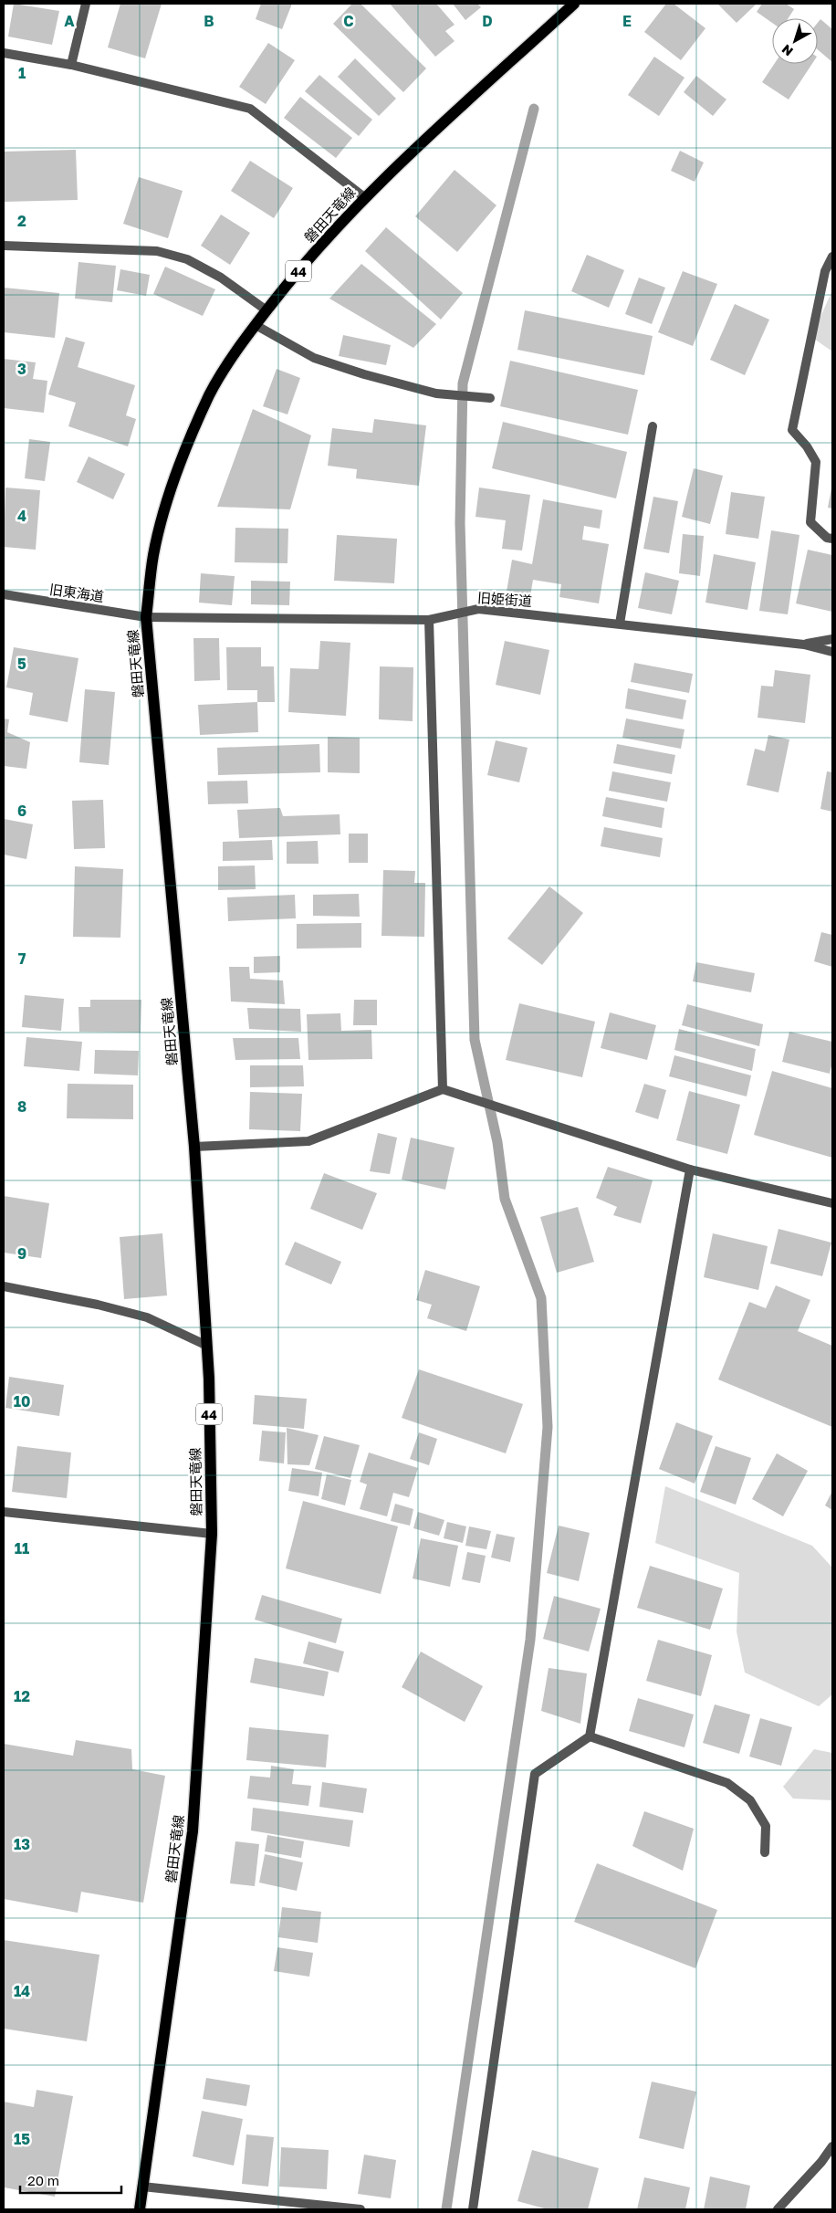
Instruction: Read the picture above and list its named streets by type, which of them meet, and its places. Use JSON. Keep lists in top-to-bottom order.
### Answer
{
  "streets": {
    "main road": ["磐田天竜線", "44"],
    "street": ["旧東海道", "旧姫街道"]
  },
  "crossings": [
    ["磐田天竜線", "旧東海道"],
    ["磐田天竜線", "旧姫街道"],
    ["旧東海道", "旧姫街道"]
  ],
  "scale_bar": "20 m",
  "north": "bottom left",
  "grid": {
    "columns": [
      "A",
      "B",
      "C",
      "D",
      "E"
    ],
    "rows": [
      "1",
      "2",
      "3",
      "4",
      "5",
      "6",
      "7",
      "8",
      "9",
      "10",
      "11",
      "12",
      "13",
      "14",
      "15"
    ]
  }
}
